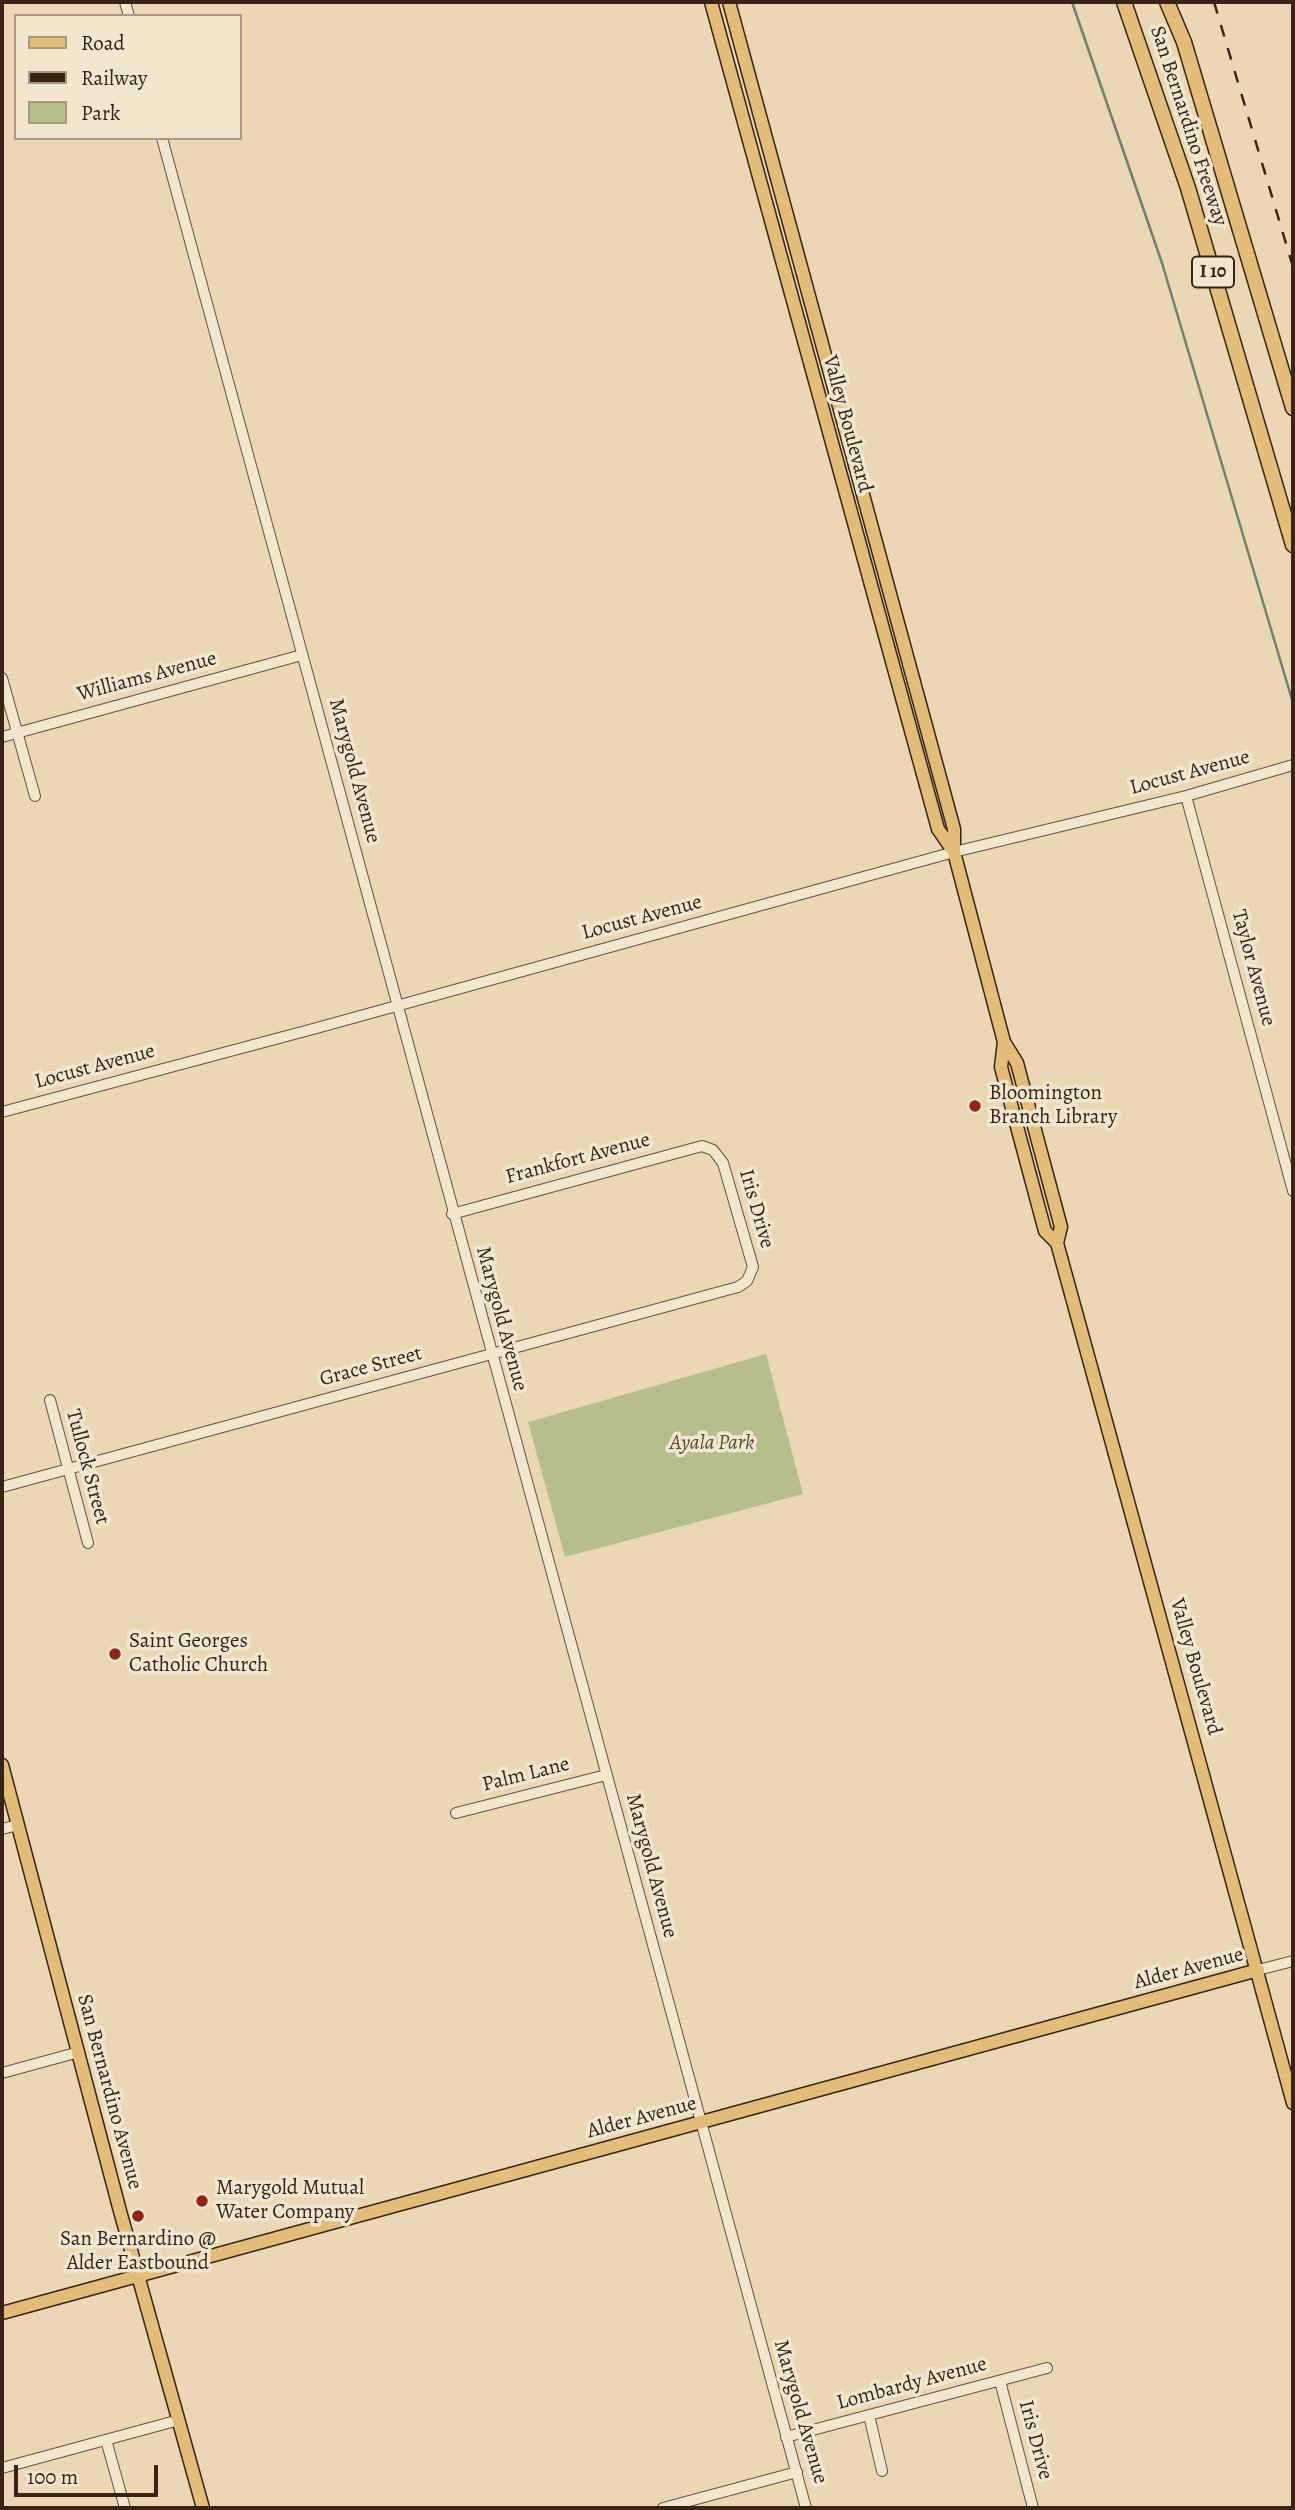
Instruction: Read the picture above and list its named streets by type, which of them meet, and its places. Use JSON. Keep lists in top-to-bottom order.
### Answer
{
  "streets": {
    "highway": ["San Bernardino Freeway", "I 10"],
    "main road": ["Valley Boulevard", "Alder Avenue", "San Bernardino Avenue"],
    "street": [
      "Williams Avenue",
      "Marygold Avenue",
      "Locust Avenue",
      "Taylor Avenue",
      "Frankfort Avenue",
      "Iris Drive",
      "Grace Street",
      "Tullock Street",
      "Palm Lane",
      "Lombardy Avenue"
    ]
  },
  "crossings": [
    ["Valley Boulevard", "Locust Avenue"],
    ["Valley Boulevard", "Alder Avenue"],
    ["Williams Avenue", "Marygold Avenue"],
    ["Marygold Avenue", "Locust Avenue"],
    ["Marygold Avenue", "Frankfort Avenue"],
    ["Marygold Avenue", "Grace Street"],
    ["Marygold Avenue", "Palm Lane"],
    ["Marygold Avenue", "Alder Avenue"],
    ["Marygold Avenue", "Lombardy Avenue"],
    ["Locust Avenue", "Taylor Avenue"],
    ["Frankfort Avenue", "Iris Drive"],
    ["Iris Drive", "Grace Street"],
    ["Iris Drive", "Lombardy Avenue"],
    ["Grace Street", "Tullock Street"],
    ["Alder Avenue", "San Bernardino Avenue"]
  ],
  "parks": ["Ayala Park"],
  "places": [
    "Bloomington Branch Library",
    "Saint Georges Catholic Church",
    "Marygold Mutual Water Company",
    "San Bernardino @ Alder Eastbound"
  ],
  "legend": ["Road", "Railway", "Park"],
  "scale_bar": "100 m"
}
